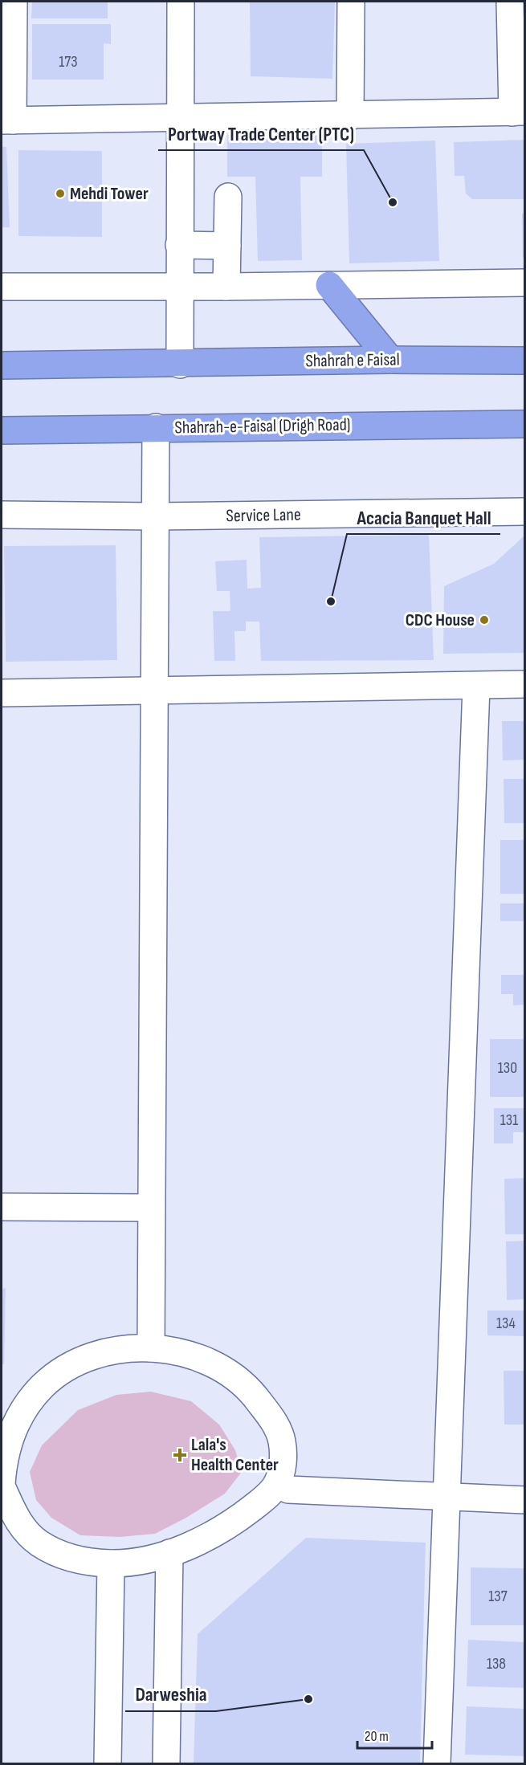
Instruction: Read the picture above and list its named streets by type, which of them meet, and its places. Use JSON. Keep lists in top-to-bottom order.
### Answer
{
  "streets": {
    "highway": ["Shahrah e Faisal", "Shahrah-e-Faisal (Drigh Road)"],
    "street": ["Service Lane"]
  },
  "places": {
    "other": [
      "Mehdi Tower",
      "Portway Trade Center (PTC)",
      "Acacia Banquet Hall",
      "CDC House",
      "Darweshia"
    ],
    "health": ["Lala's Health Center"]
  },
  "house_numbers": [
    "173",
    "130",
    "131",
    "134",
    "137",
    "138"
  ],
  "scale_bar": "20 m"
}
